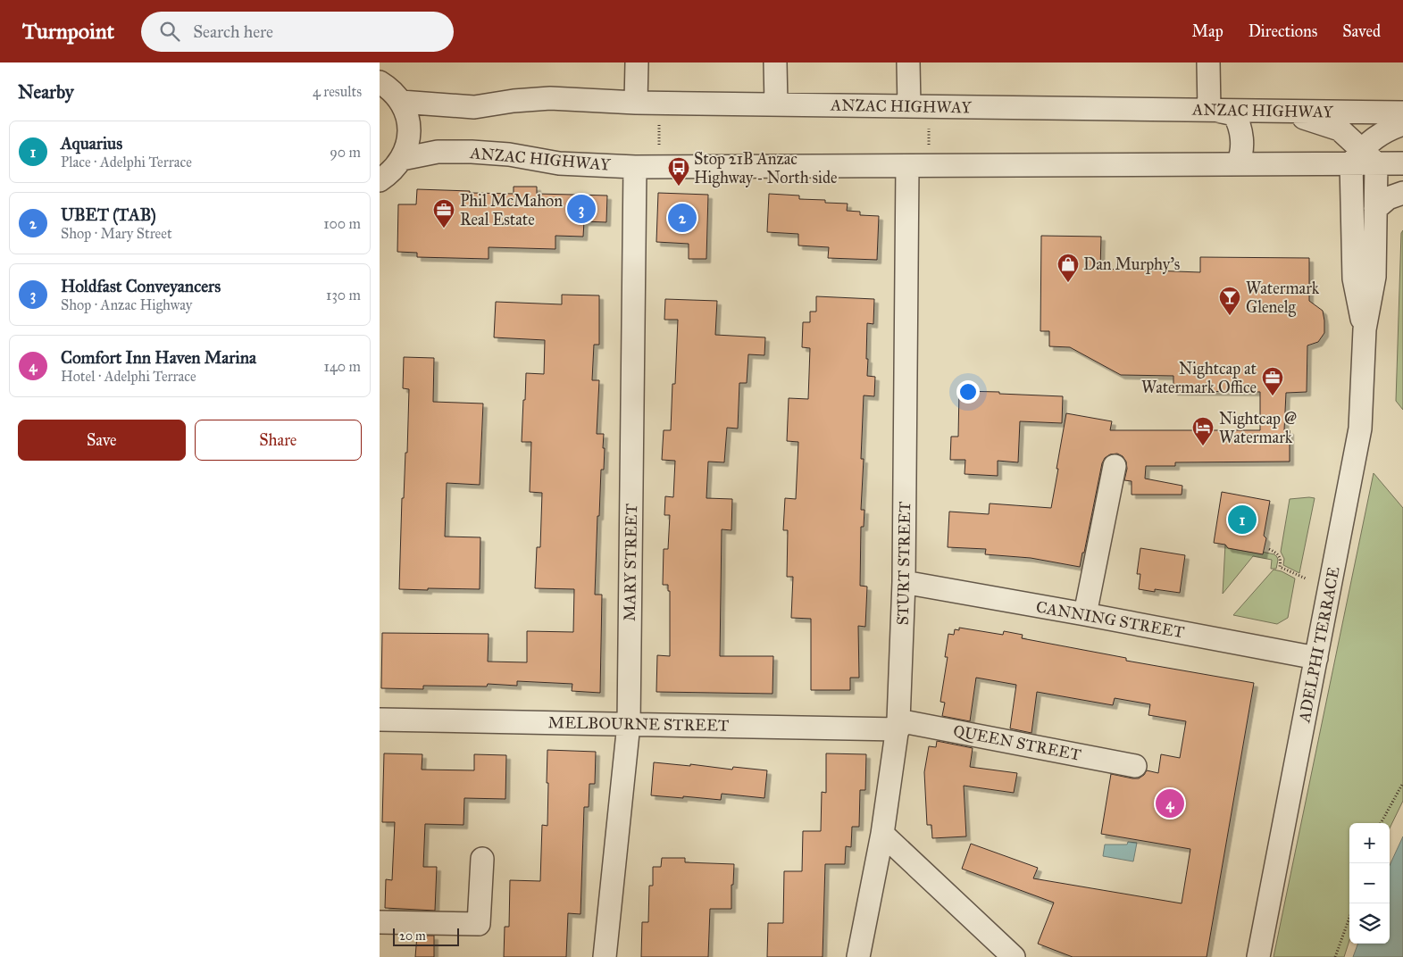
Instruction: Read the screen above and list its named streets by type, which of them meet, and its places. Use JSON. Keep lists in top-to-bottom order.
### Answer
{
  "streets": {
    "street": [
      "ANZAC HIGHWAY",
      "MARY STREET",
      "STURT STREET",
      "CANNING STREET",
      "ADELPHI TERRACE",
      "MELBOURNE STREET",
      "QUEEN STREET"
    ]
  },
  "crossings": [
    ["ANZAC HIGHWAY", "MARY STREET"],
    ["ANZAC HIGHWAY", "STURT STREET"],
    ["ANZAC HIGHWAY", "ADELPHI TERRACE"],
    ["MARY STREET", "MELBOURNE STREET"],
    ["STURT STREET", "CANNING STREET"],
    ["STURT STREET", "MELBOURNE STREET"],
    ["STURT STREET", "QUEEN STREET"],
    ["CANNING STREET", "ADELPHI TERRACE"],
    ["MELBOURNE STREET", "QUEEN STREET"]
  ],
  "places": {
    "bus stop": ["Stop 21B Anzac Highway - North side"],
    "office": ["Phil McMahon Real Estate", "Nightcap at Watermark Office"],
    "shop": ["Dan Murphy's"],
    "bar": ["Watermark Glenelg"],
    "hotel": ["Nightcap @ Watermark"]
  },
  "scale_bar": "20 m",
  "page": {
    "header": "Turnpoint",
    "search": "Search here",
    "nav": ["Map", "Directions", "Saved"],
    "heading": ["Nearby", "4 results"],
    "list": [
      {
        "mark": "1",
        "name": "Aquarius",
        "note": "Place · Adelphi Terrace",
        "value": "90 m"
      },
      {
        "mark": "2",
        "name": "UBET (TAB)",
        "note": "Shop · Mary Street",
        "value": "100 m"
      },
      {
        "mark": "3",
        "name": "Holdfast Conveyancers",
        "note": "Shop · Anzac Highway",
        "value": "130 m"
      },
      {
        "mark": "4",
        "name": "Comfort Inn Haven Marina",
        "note": "Hotel · Adelphi Terrace",
        "value": "140 m"
      }
    ],
    "pins": [
      "3",
      "2",
      "1",
      "4"
    ],
    "buttons": ["Save", "Share"],
    "map_buttons": ["+", "−"],
    "scale": "20 m"
  }
}
